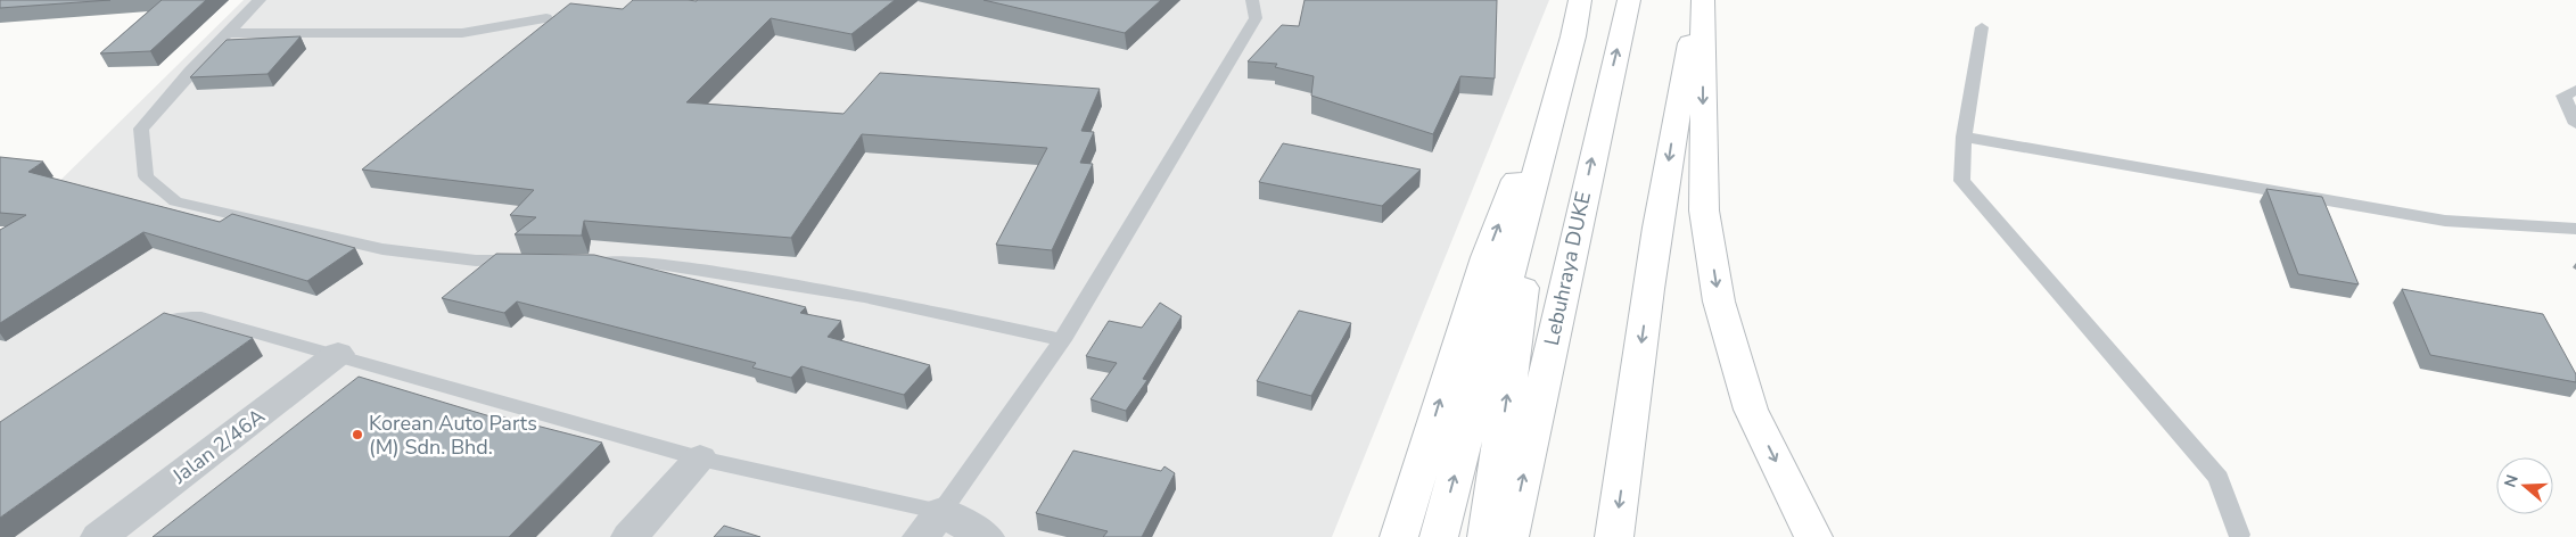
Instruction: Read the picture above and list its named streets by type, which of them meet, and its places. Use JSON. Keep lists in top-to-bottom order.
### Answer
{
  "streets": {
    "highway": ["Lebuhraya DUKE"],
    "street": ["Jalan 2/46A"]
  },
  "places": ["Korean Auto Parts (M) Sdn. Bhd."],
  "north": "left"
}
